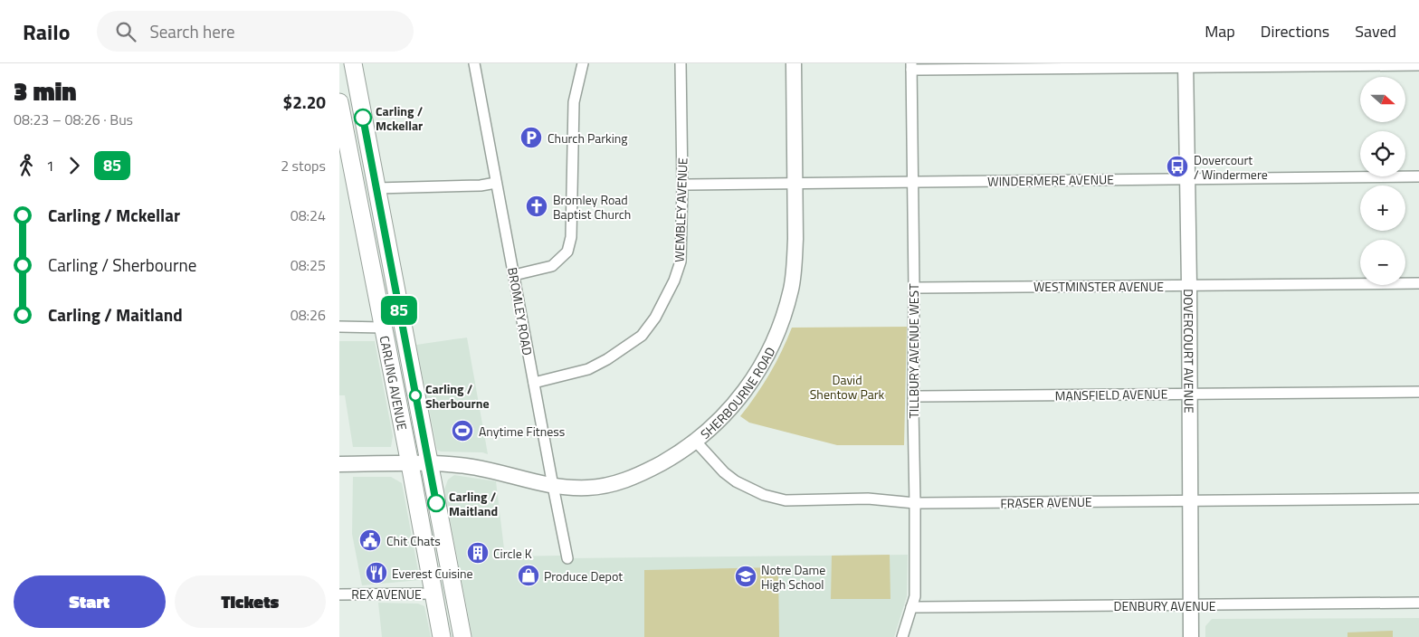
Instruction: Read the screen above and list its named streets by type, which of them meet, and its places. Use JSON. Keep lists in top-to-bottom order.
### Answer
{
  "streets": {
    "main road": ["CARLING AVENUE"],
    "street": [
      "WINDERMERE AVENUE",
      "WEMBLEY AVENUE",
      "WESTMINSTER AVENUE",
      "BROMLEY ROAD",
      "DOVERCOURT AVENUE",
      "TILLBURY AVENUE WEST",
      "SHERBOURNE ROAD",
      "MANSFIELD AVENUE",
      "FRASER AVENUE",
      "REX AVENUE",
      "DENBURY AVENUE"
    ]
  },
  "crossings": [
    ["WINDERMERE AVENUE", "WEMBLEY AVENUE"],
    ["WINDERMERE AVENUE", "DOVERCOURT AVENUE"],
    ["WINDERMERE AVENUE", "TILLBURY AVENUE WEST"],
    ["WINDERMERE AVENUE", "SHERBOURNE ROAD"],
    ["WEMBLEY AVENUE", "BROMLEY ROAD"],
    ["WESTMINSTER AVENUE", "DOVERCOURT AVENUE"],
    ["WESTMINSTER AVENUE", "TILLBURY AVENUE WEST"],
    ["BROMLEY ROAD", "SHERBOURNE ROAD"],
    ["DOVERCOURT AVENUE", "MANSFIELD AVENUE"],
    ["DOVERCOURT AVENUE", "FRASER AVENUE"],
    ["DOVERCOURT AVENUE", "DENBURY AVENUE"],
    ["TILLBURY AVENUE WEST", "MANSFIELD AVENUE"],
    ["TILLBURY AVENUE WEST", "FRASER AVENUE"],
    ["TILLBURY AVENUE WEST", "DENBURY AVENUE"],
    ["CARLING AVENUE", "SHERBOURNE ROAD"],
    ["CARLING AVENUE", "REX AVENUE"],
    ["SHERBOURNE ROAD", "FRASER AVENUE"]
  ],
  "parks": ["David Shentow Park"],
  "places": {
    "other": ["Carling / Mckellar", "Carling / Sherbourne", "Carling / Maitland"],
    "parking": ["Church Parking"],
    "bus stop": ["Dovercourt / Windermere"],
    "church": ["Bromley Road Baptist Church"],
    "sports": ["Anytime Fitness"],
    "public building": ["Chit Chats"],
    "building": ["Circle K"],
    "restaurant": ["Everest Cuisine"],
    "shop": ["Produce Depot"],
    "school or university": ["Notre Dame High School"]
  },
  "lines": ["bus line 85"],
  "north": "right",
  "page": {
    "header": "Railo",
    "search": "Search here",
    "nav": ["Map", "Directions", "Saved"],
    "heading": ["3 min", "08:23 – 08:26 · Bus", "$2.20"],
    "on_map": "85",
    "map_buttons": ["+", "−"],
    "legs": ["1", "85", "2 stops"],
    "list": [
      {
        "name": "Carling / Mckellar",
        "value": "08:24"
      },
      {
        "name": "Carling / Sherbourne",
        "value": "08:25"
      },
      {
        "name": "Carling / Maitland",
        "value": "08:26"
      }
    ],
    "buttons": ["Start", "Tickets"]
  }
}
